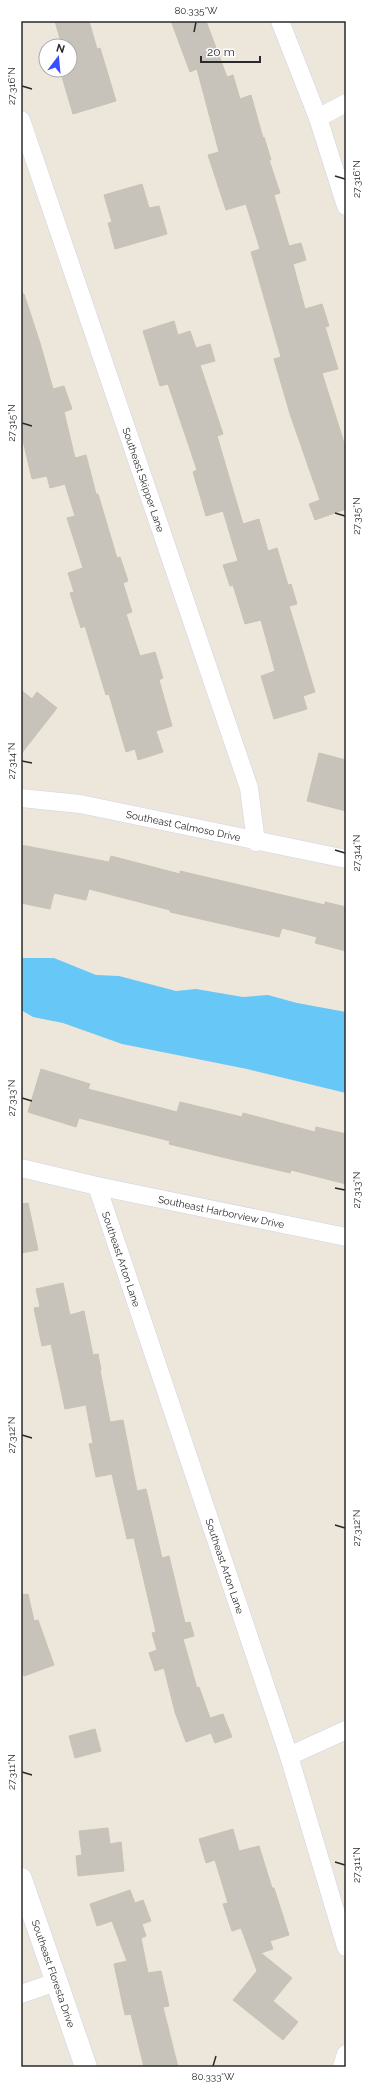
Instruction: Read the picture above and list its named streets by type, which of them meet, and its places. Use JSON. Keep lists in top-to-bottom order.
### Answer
{
  "streets": {
    "street": [
      "Southeast Skipper Lane",
      "Southeast Calmoso Drive",
      "Southeast Harborview Drive",
      "Southeast Arton Lane",
      "Southeast Floresta Drive"
    ]
  },
  "crossings": [
    ["Southeast Skipper Lane", "Southeast Calmoso Drive"],
    ["Southeast Harborview Drive", "Southeast Arton Lane"]
  ],
  "scale_bar": "20 m",
  "north": "top",
  "coordinates": [
    "80.335°W",
    "27.316°N",
    "27.315°N",
    "27.314°N",
    "27.313°N",
    "27.312°N",
    "27.311°N",
    "80.333°W"
  ]
}
